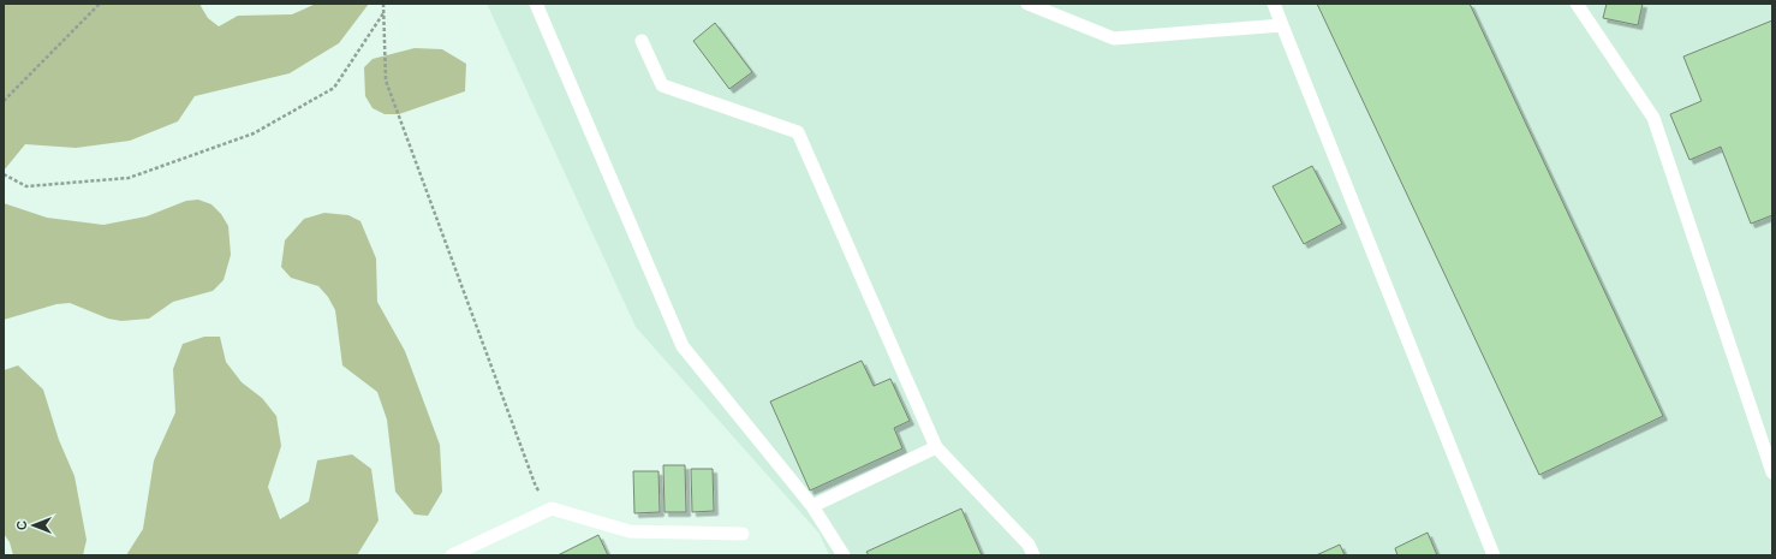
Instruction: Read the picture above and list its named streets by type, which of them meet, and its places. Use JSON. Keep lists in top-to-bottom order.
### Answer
{
  "north": "left"
}
